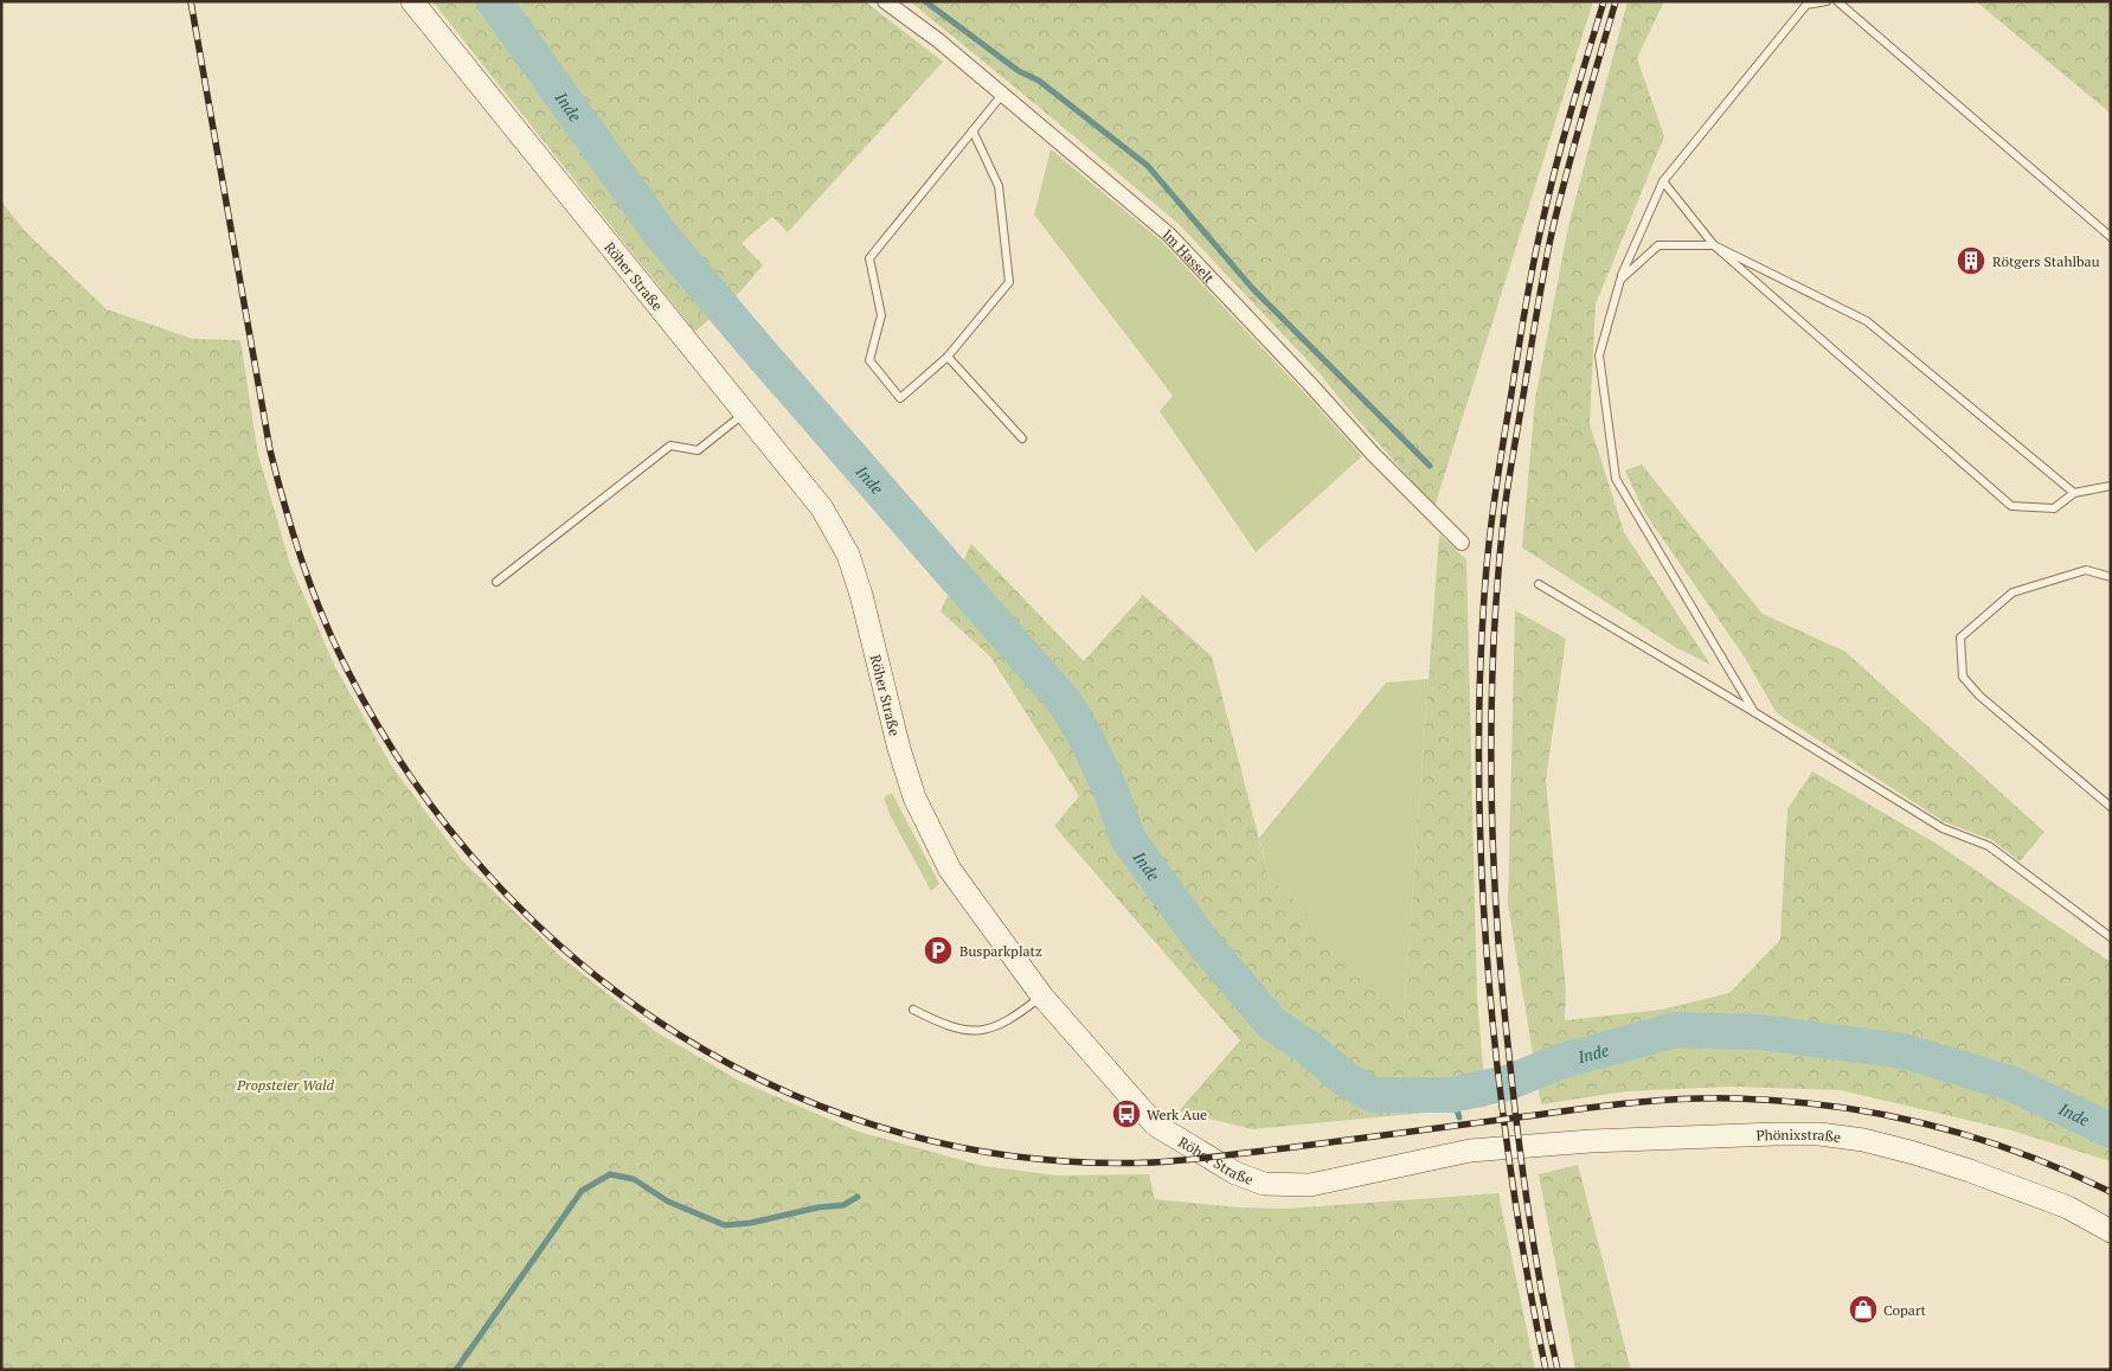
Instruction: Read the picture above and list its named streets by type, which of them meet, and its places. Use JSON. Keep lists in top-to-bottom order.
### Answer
{
  "streets": {
    "main road": ["Röher Straße", "Phönixstraße"],
    "street": ["Im Hasselt"]
  },
  "crossings": [
    ["Röher Straße", "Phönixstraße"]
  ],
  "water": ["Inde"],
  "parks": ["Propsteier Wald"],
  "places": {
    "building": ["Rötgers Stahlbau"],
    "parking": ["Busparkplatz"],
    "bus stop": ["Werk Aue"],
    "shop": ["Copart"]
  }
}
